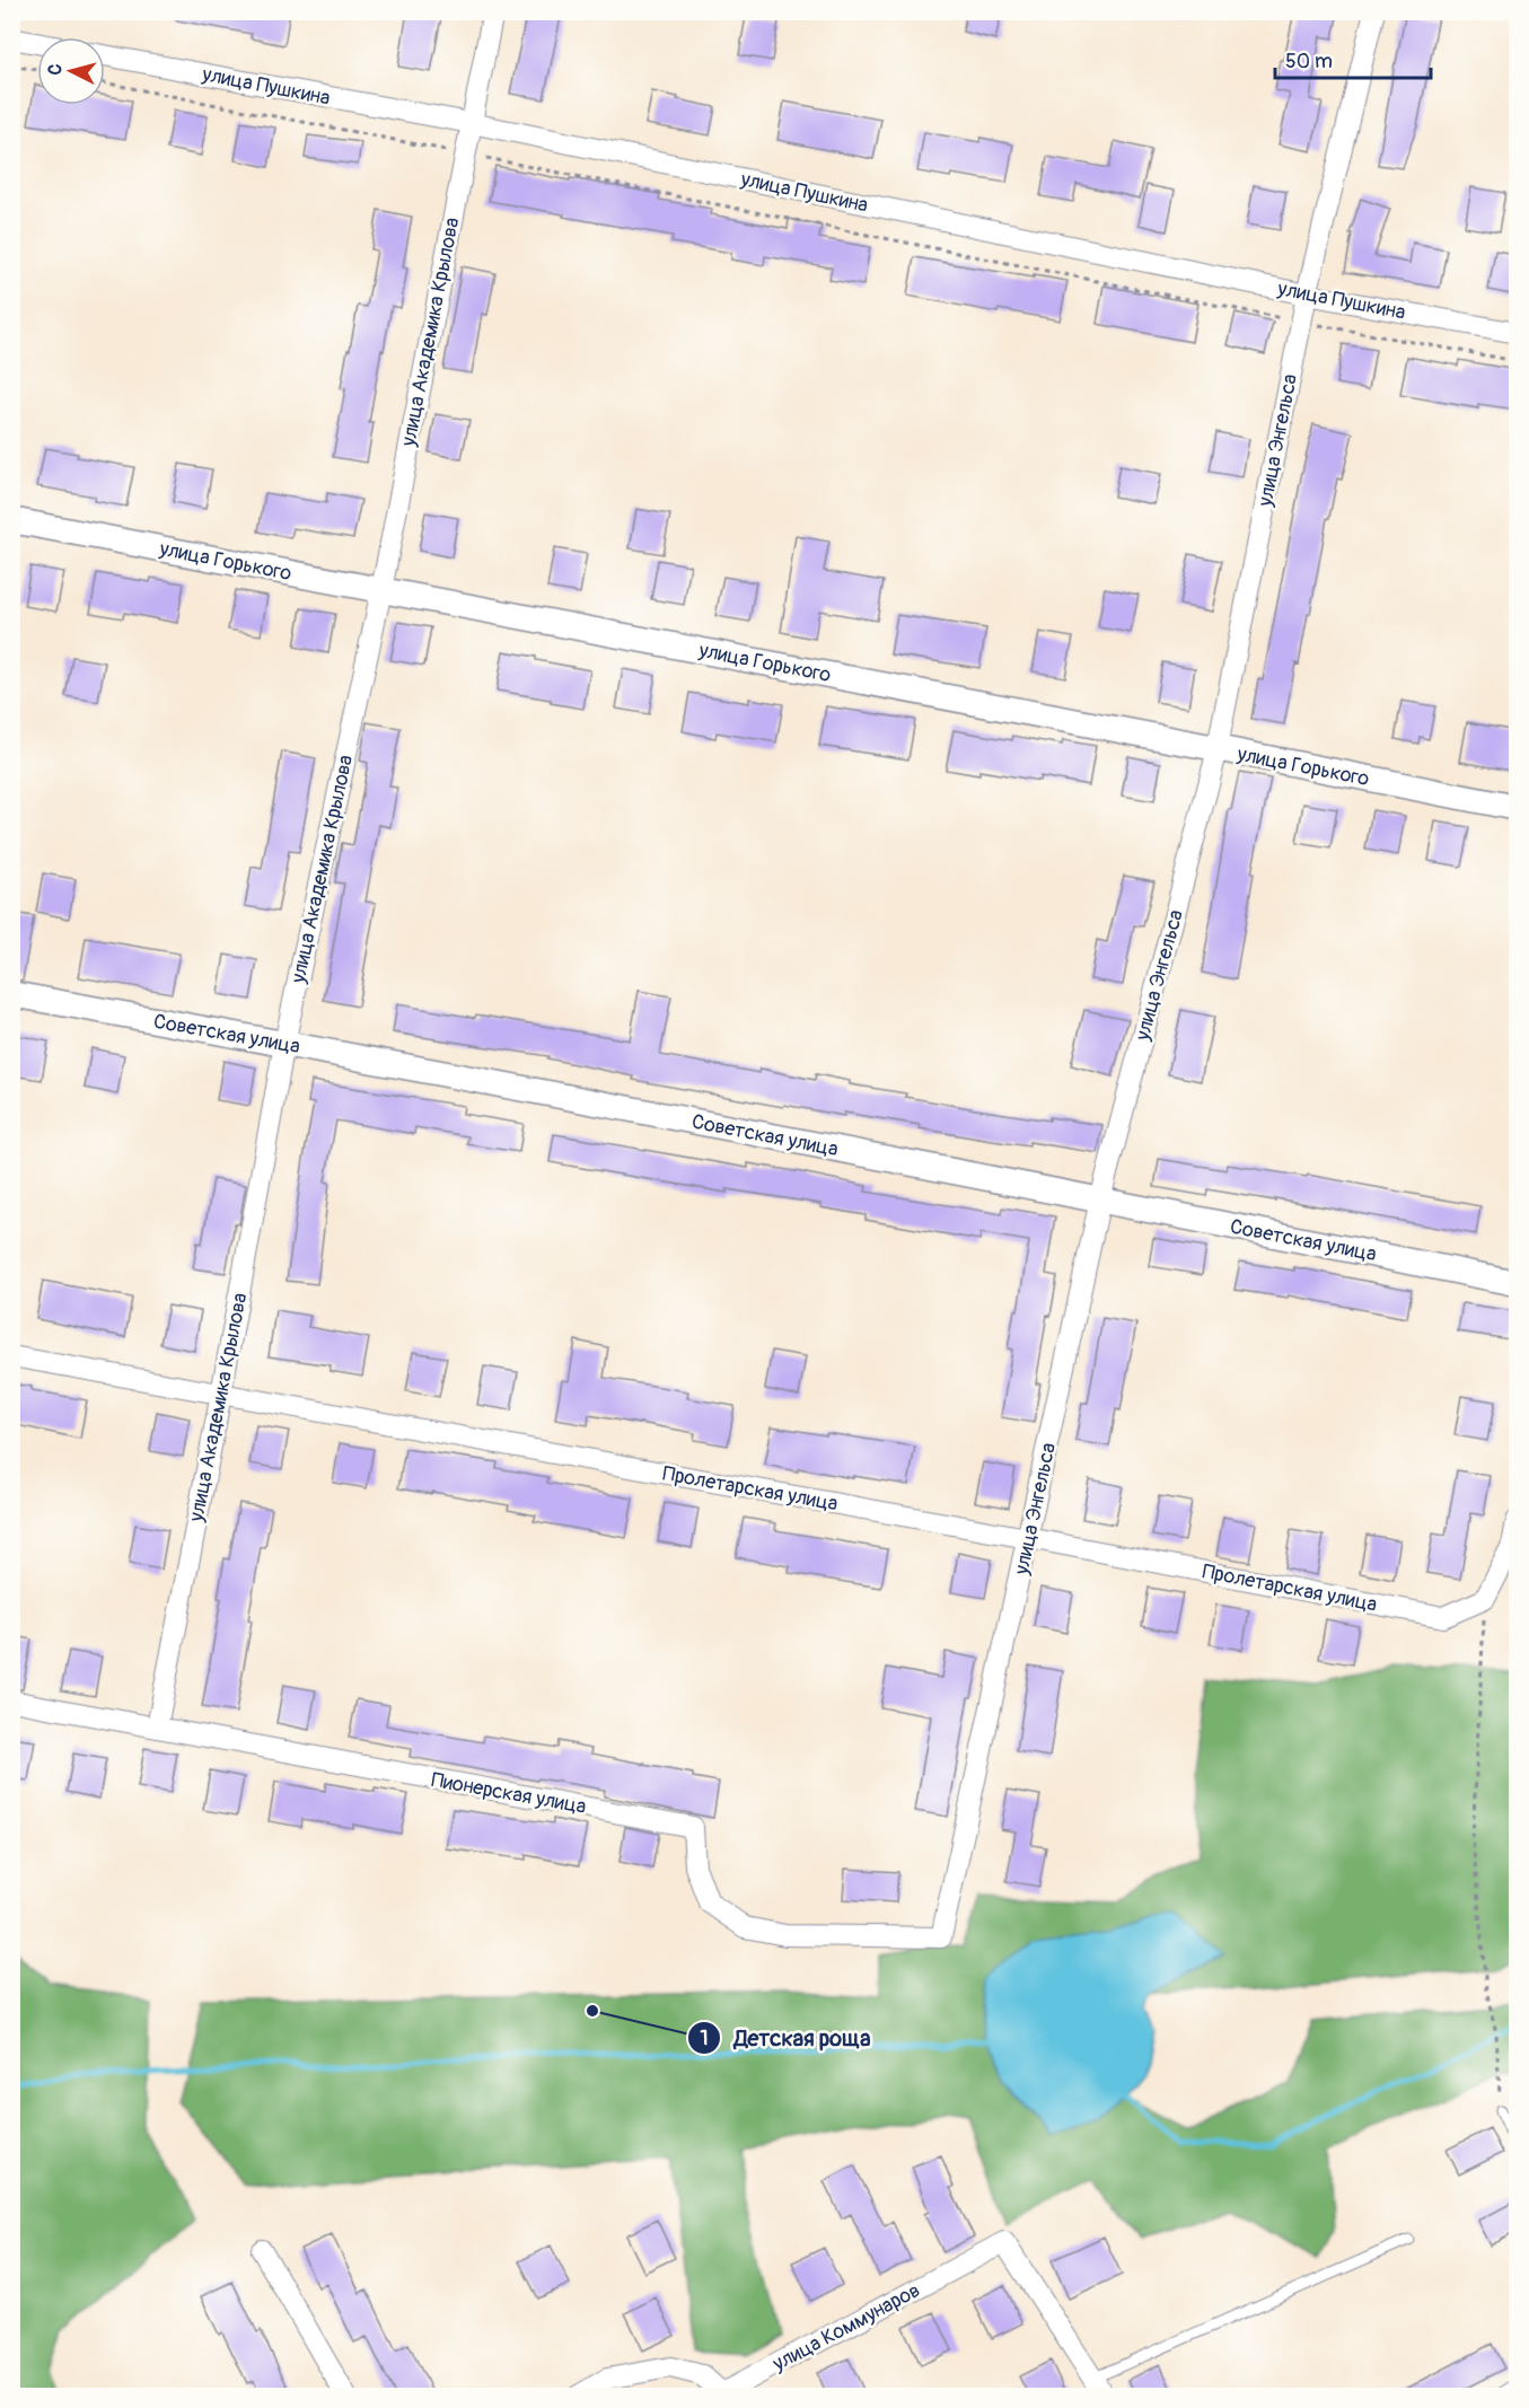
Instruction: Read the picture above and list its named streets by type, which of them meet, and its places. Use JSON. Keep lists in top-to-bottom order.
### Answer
{
  "streets": {
    "street": [
      "улица Пушкина",
      "улица Академика Крылова",
      "улица Энгельса",
      "улица Горького",
      "Советская улица",
      "Пролетарская улица",
      "Пионерская улица",
      "улица Коммунаров"
    ]
  },
  "crossings": [
    ["улица Пушкина", "улица Академика Крылова"],
    ["улица Пушкина", "улица Энгельса"],
    ["улица Академика Крылова", "улица Горького"],
    ["улица Академика Крылова", "Советская улица"],
    ["улица Академика Крылова", "Пролетарская улица"],
    ["улица Академика Крылова", "Пионерская улица"],
    ["улица Энгельса", "улица Горького"],
    ["улица Энгельса", "Советская улица"],
    ["улица Энгельса", "Пролетарская улица"],
    ["улица Энгельса", "Пионерская улица"]
  ],
  "places": ["Детская роща"],
  "scale_bar": "50 m",
  "north": "left"
}
